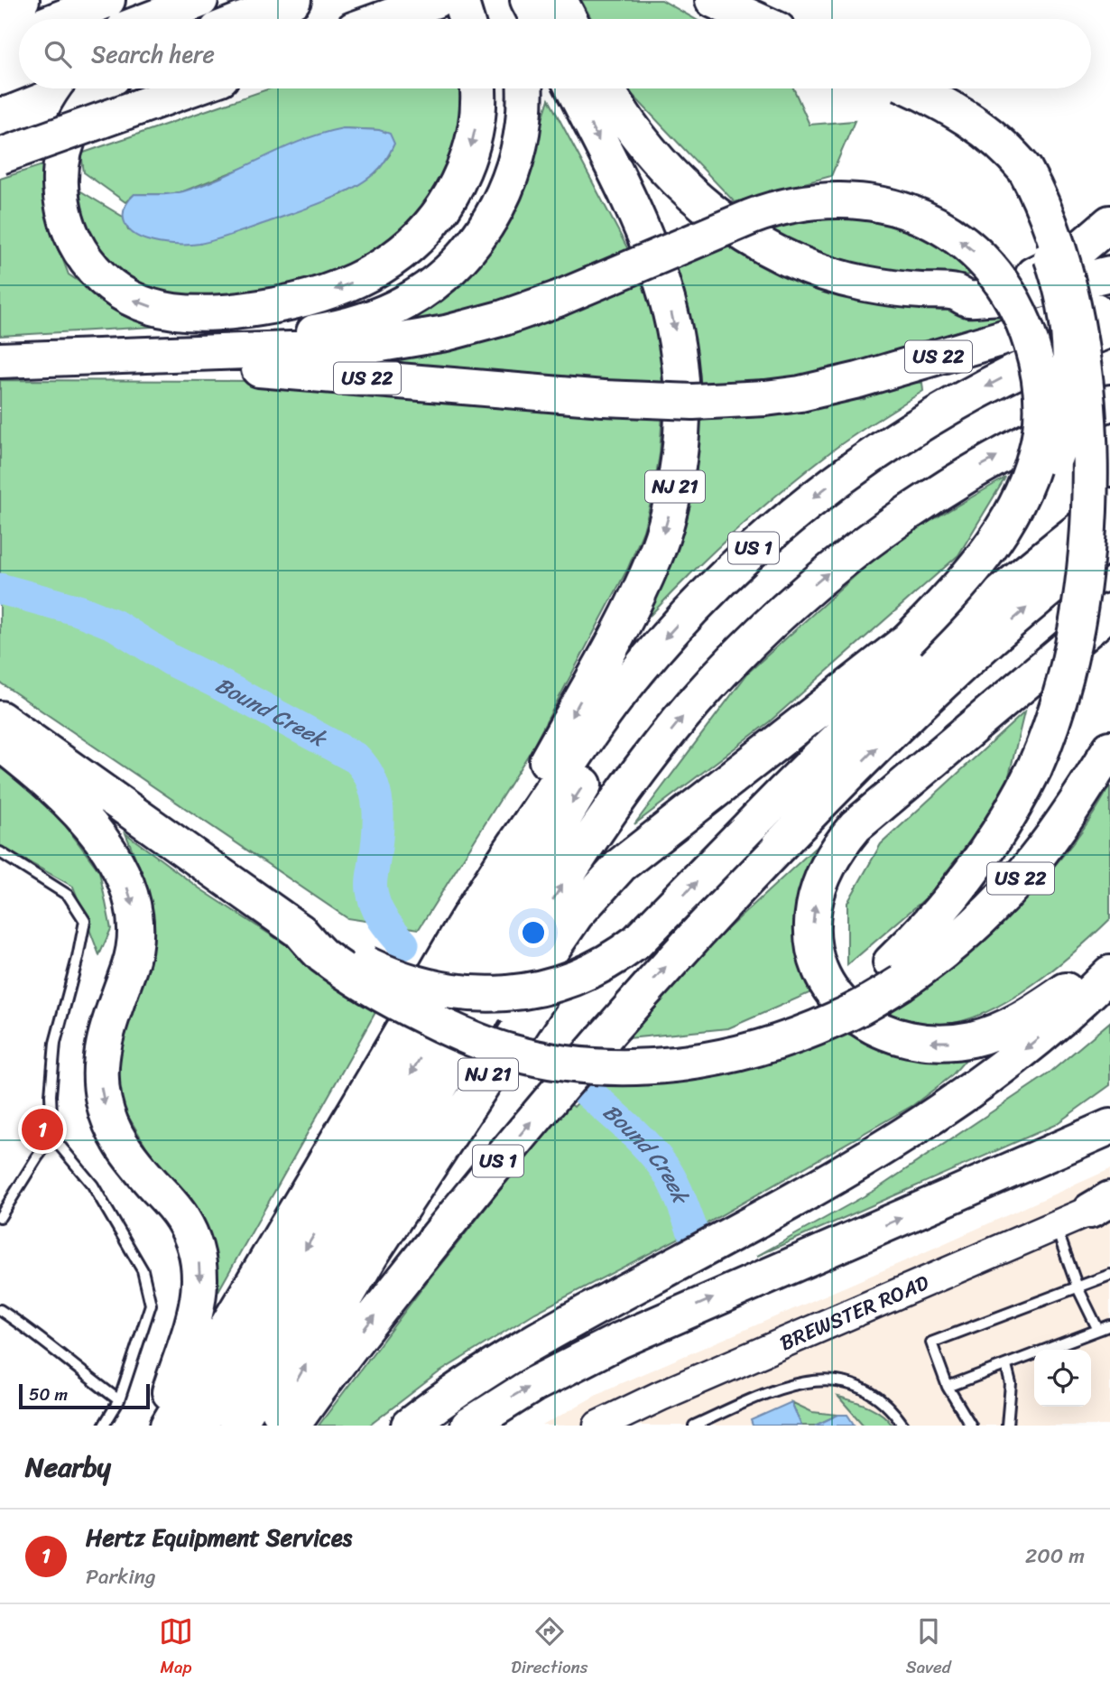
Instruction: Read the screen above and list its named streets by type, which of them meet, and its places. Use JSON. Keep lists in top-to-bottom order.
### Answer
{
  "streets": {
    "highway": ["US 22", "NJ 21", "US 1"],
    "street": ["BREWSTER ROAD"]
  },
  "crossings": [
    ["NJ 21", "US 1"]
  ],
  "water": ["Bound Creek"],
  "scale_bar": "50 m",
  "page": {
    "search": "Search here",
    "pins": "1",
    "scale": "50 m",
    "heading": "Nearby",
    "list": [
      {
        "mark": "1",
        "name": "Hertz Equipment Services",
        "note": "Parking",
        "value": "200 m"
      }
    ],
    "nav": ["Map", "Directions", "Saved"]
  }
}
